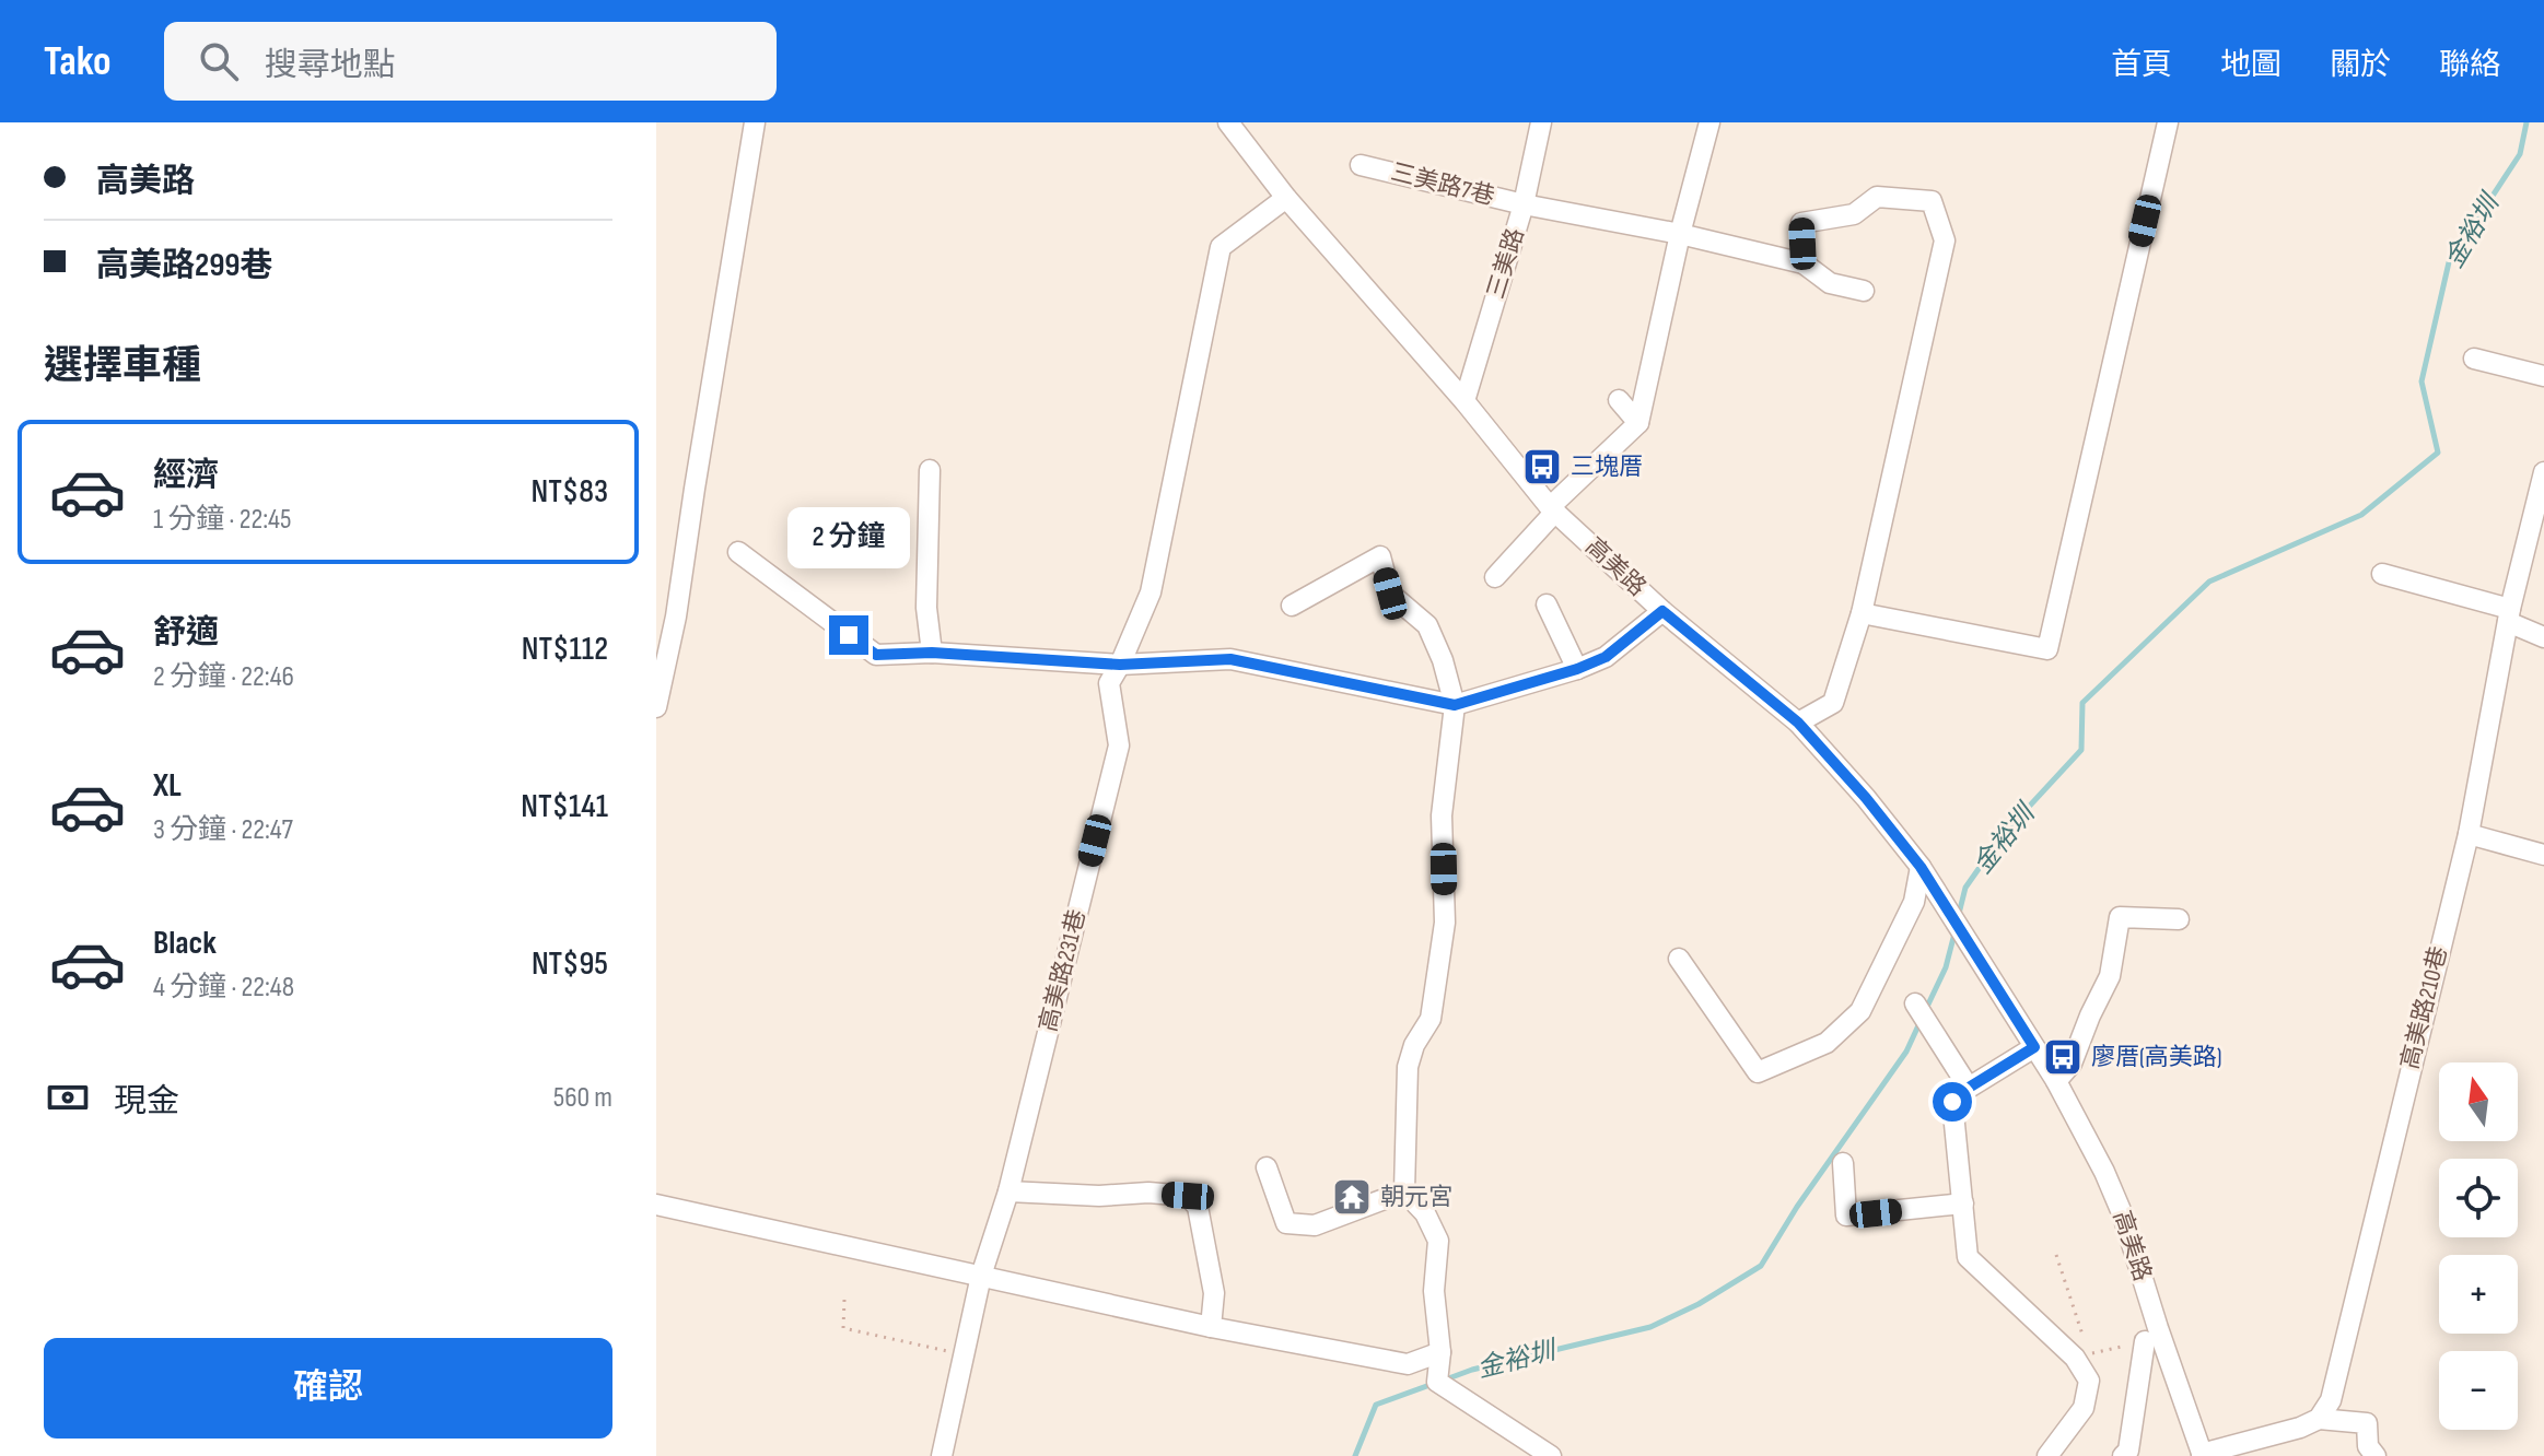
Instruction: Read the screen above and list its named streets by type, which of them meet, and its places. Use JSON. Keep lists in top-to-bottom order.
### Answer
{
  "streets": {
    "street": [
      "三美路7巷",
      "三美路",
      "高美路",
      "高美路231巷",
      "高美路210巷"
    ]
  },
  "crossings": [
    ["三美路7巷", "三美路"],
    ["三美路", "高美路"],
    ["高美路", "高美路231巷"]
  ],
  "water": ["金裕圳"],
  "places": {
    "bus stop": ["三塊厝", "廖厝(高美路)"],
    "temple": ["朝元宮"]
  },
  "north": "top",
  "page": {
    "header": "Tako",
    "search": "搜尋地點",
    "nav": [
      "首頁",
      "地圖",
      "關於",
      "聯絡"
    ],
    "banner": ["高美路", "高美路299巷"],
    "heading": "選擇車種",
    "list": [
      {
        "name": "經濟",
        "note": "1 分鐘 · 22:45",
        "value": "NT$83"
      },
      {
        "name": "舒適",
        "note": "2 分鐘 · 22:46",
        "value": "NT$112"
      },
      {
        "name": "XL",
        "note": "3 分鐘 · 22:47",
        "value": "NT$141"
      },
      {
        "name": "Black",
        "note": "4 分鐘 · 22:48",
        "value": "NT$95"
      }
    ],
    "bubble": "2 分鐘",
    "pay": ["現金", "560 m"],
    "map_buttons": ["+", "−"],
    "buttons": "確認"
  }
}
